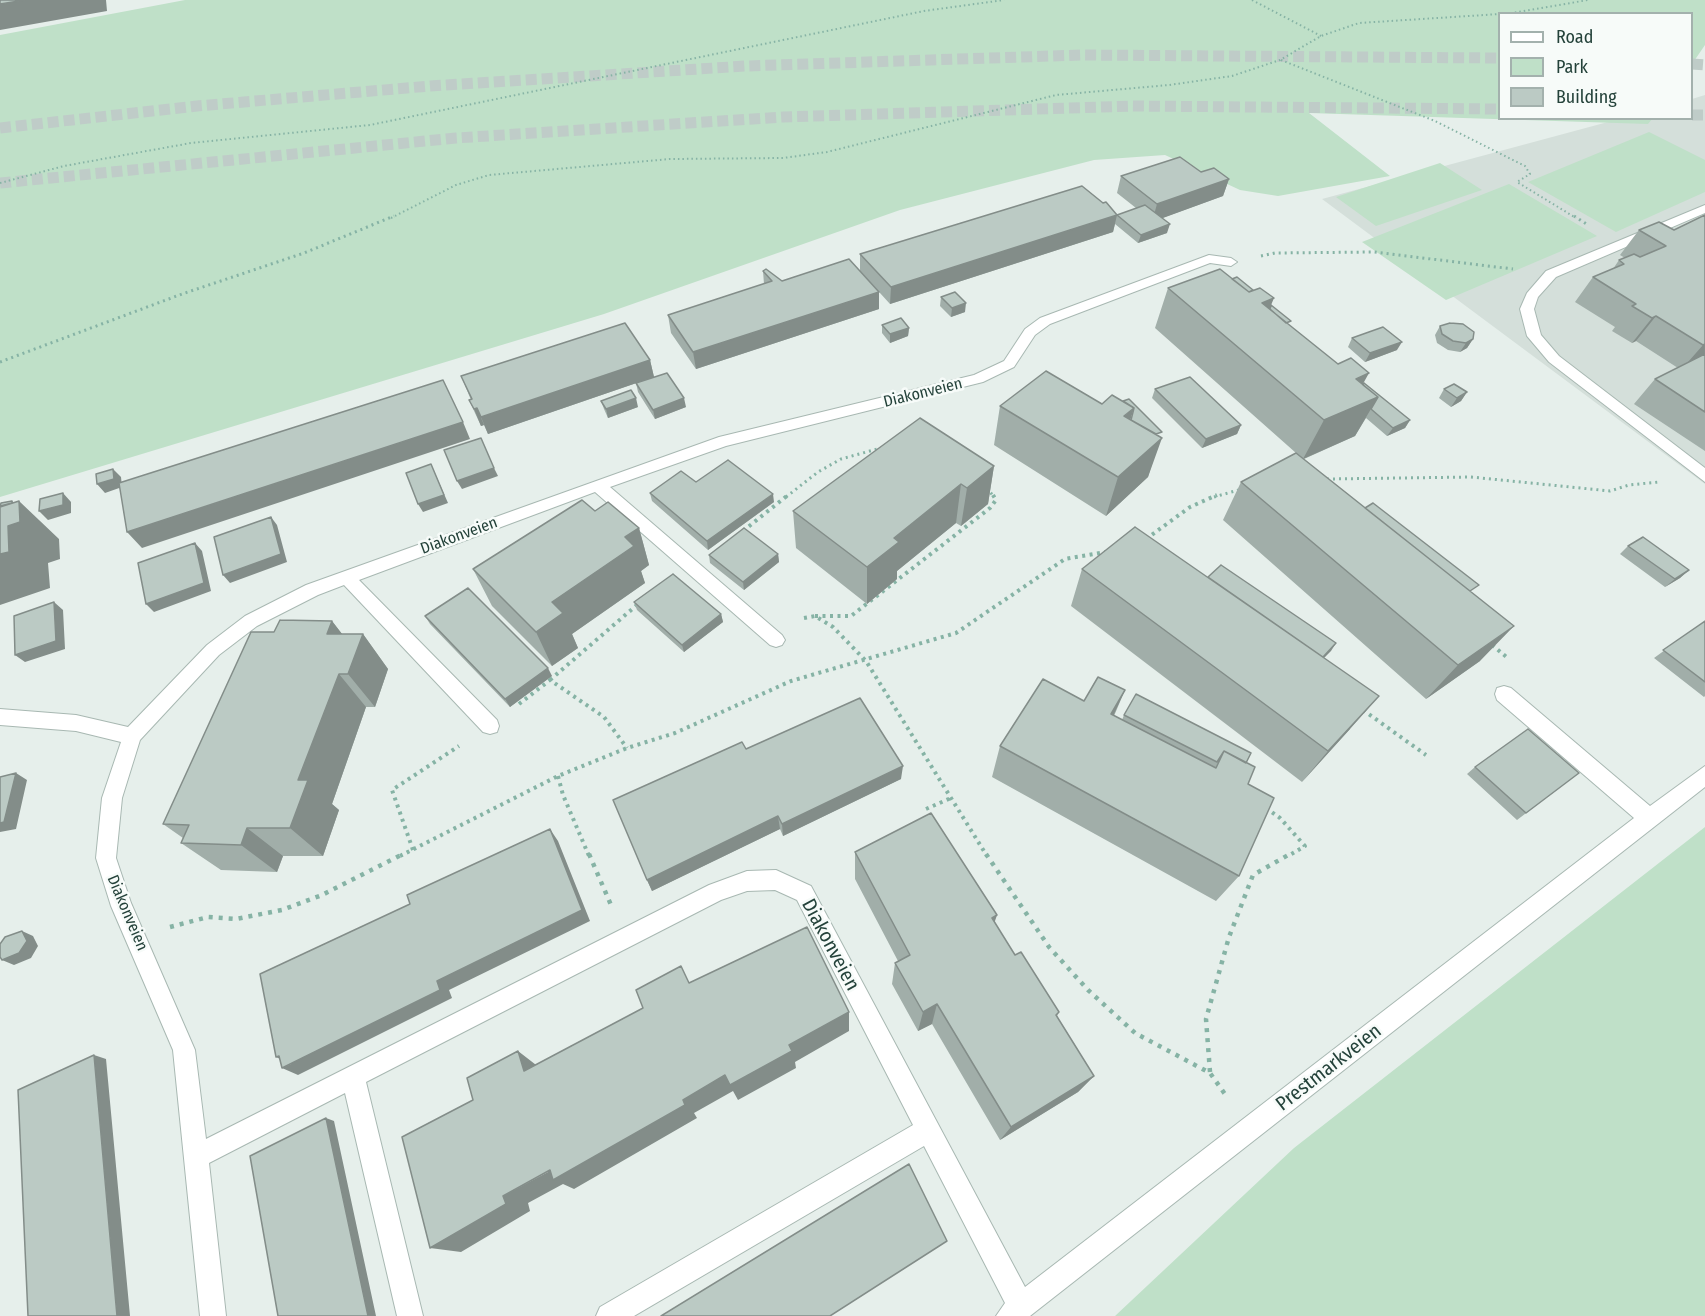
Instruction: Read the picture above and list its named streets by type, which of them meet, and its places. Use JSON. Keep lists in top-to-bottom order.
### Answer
{
  "streets": {
    "street": ["Diakonveien", "Prestmarkveien"]
  },
  "crossings": [
    ["Diakonveien", "Prestmarkveien"]
  ],
  "legend": ["Road", "Park", "Building"]
}
